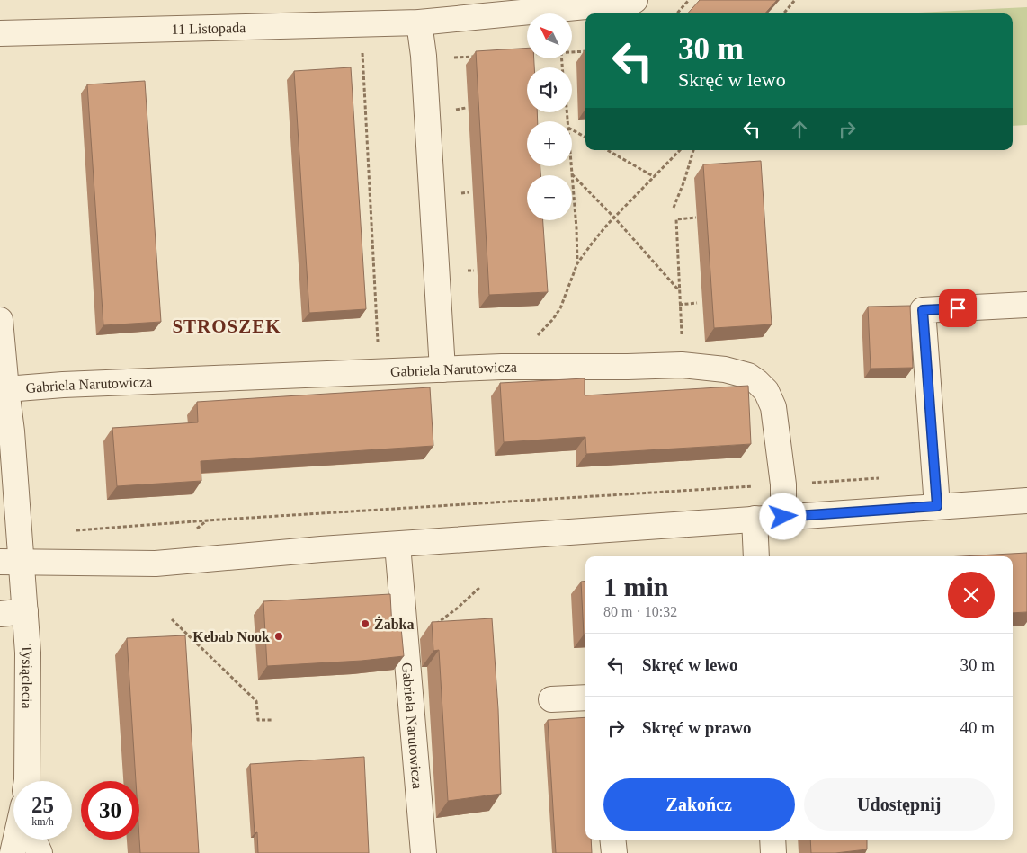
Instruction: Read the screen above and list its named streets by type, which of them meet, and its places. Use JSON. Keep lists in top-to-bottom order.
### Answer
{
  "streets": {
    "street": ["11 Listopada", "Gabriela Narutowicza", "Tysiąclecia"]
  },
  "crossings": [
    ["Gabriela Narutowicza", "Tysiąclecia"]
  ],
  "districts": ["STROSZEK"],
  "places": ["Żabka", "Kebab Nook"],
  "north": "top left",
  "page": {
    "map_buttons": ["+", "−"],
    "turn": ["30 m", "Skręć w lewo"],
    "heading": ["1 min", "80 m · 10:32"],
    "list": [
      {
        "name": "Skręć w lewo",
        "value": "30 m"
      },
      {
        "name": "Skręć w prawo",
        "value": "40 m"
      }
    ],
    "buttons": ["Zakończ", "Udostępnij"],
    "speed": "25 km/h",
    "limit": "30"
  }
}
